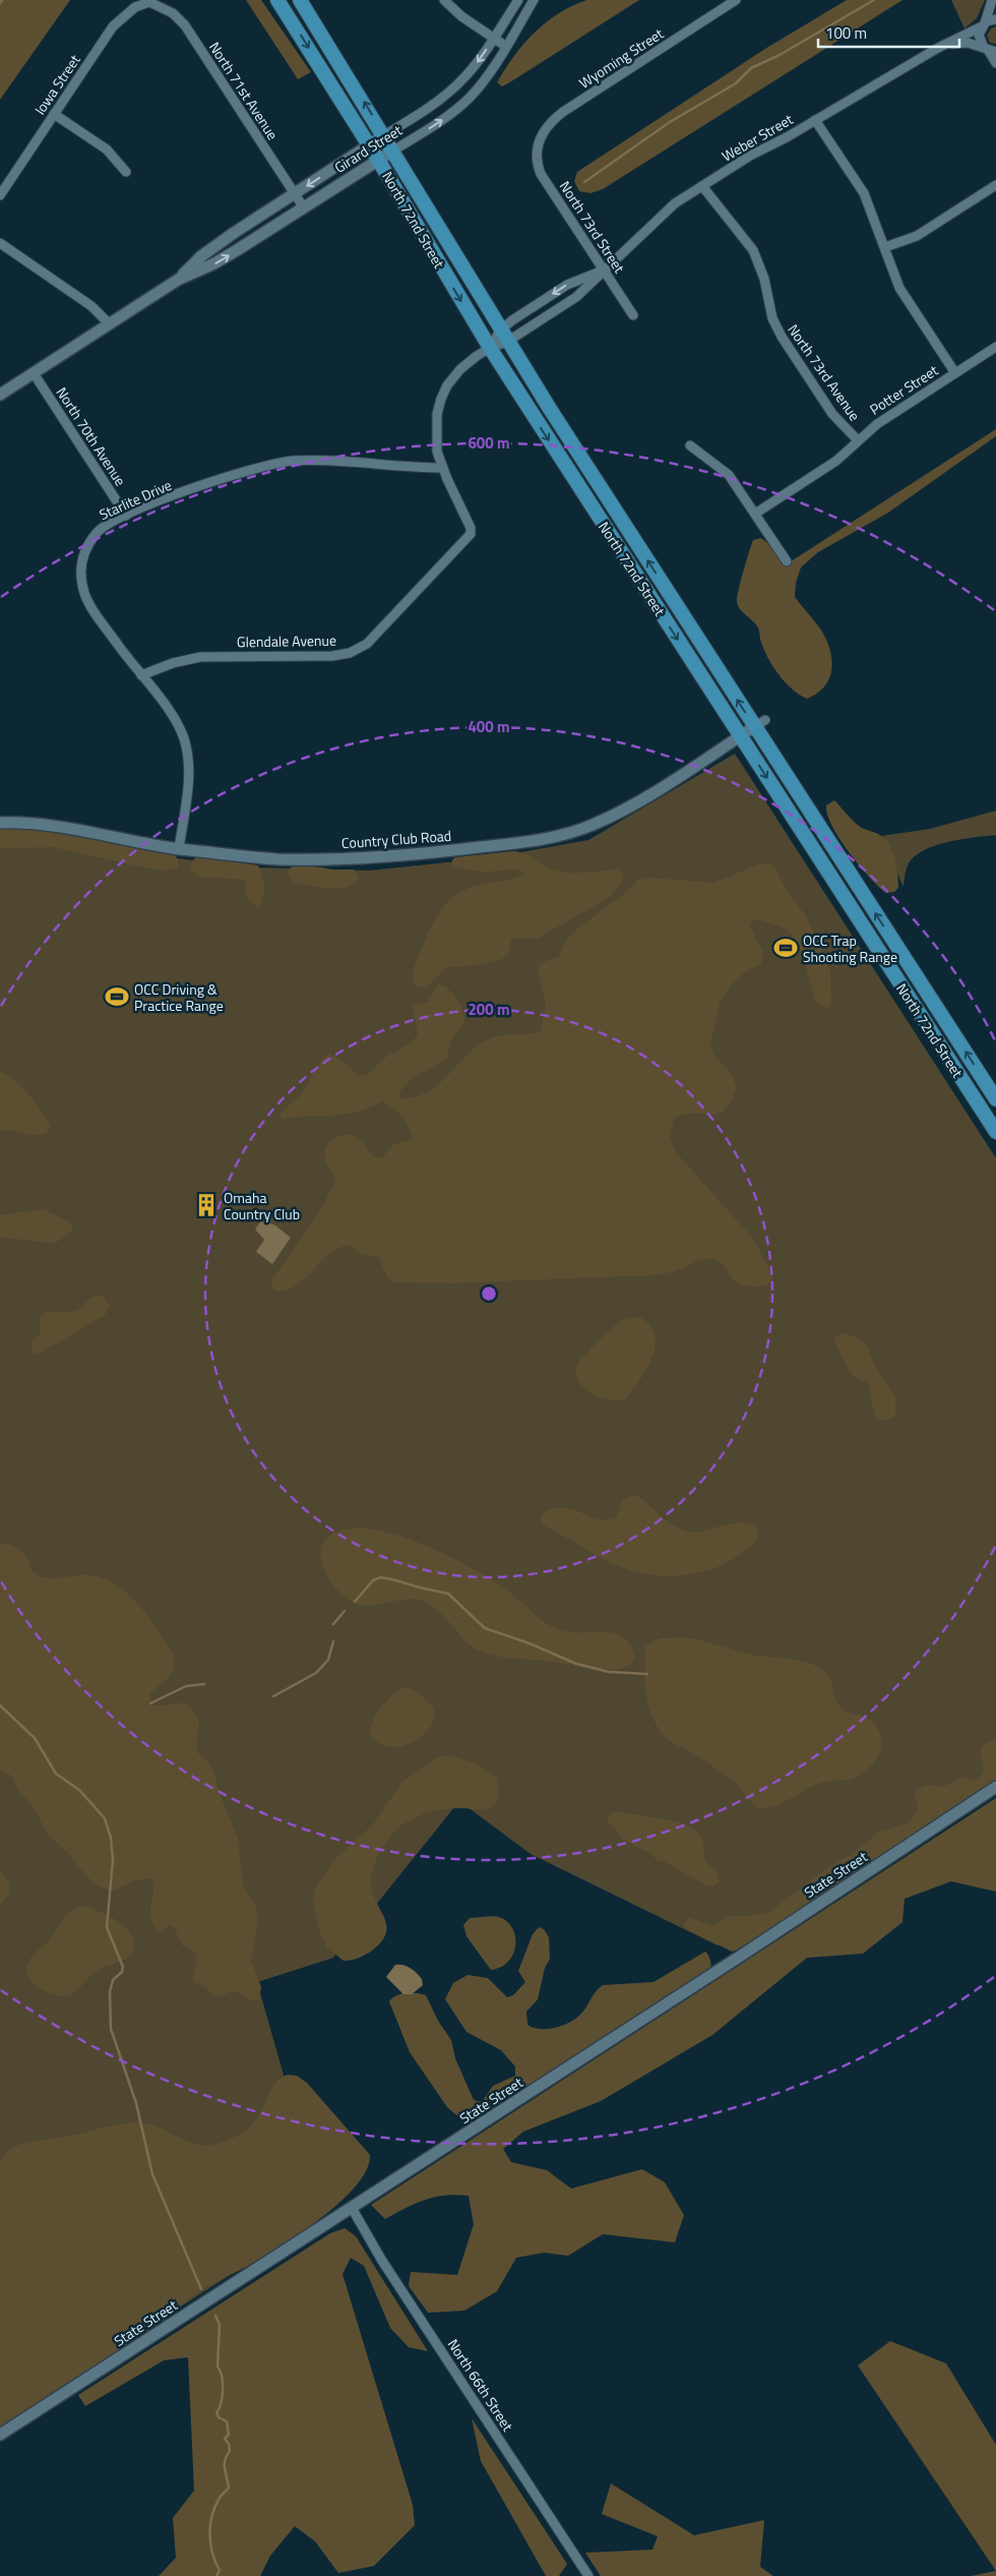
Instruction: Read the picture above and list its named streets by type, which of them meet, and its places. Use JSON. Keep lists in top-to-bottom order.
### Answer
{
  "streets": {
    "main road": ["North 72nd Street"],
    "street": [
      "Wyoming Street",
      "Iowa Street",
      "North 71st Avenue",
      "Weber Street",
      "Girard Street",
      "North 73rd Street",
      "North 73rd Avenue",
      "Potter Street",
      "North 70th Avenue",
      "Starlite Drive",
      "Glendale Avenue",
      "Country Club Road",
      "State Street",
      "North 66th Street"
    ]
  },
  "crossings": [
    ["Wyoming Street", "North 73rd Street"],
    ["Iowa Street", "North 71st Avenue"],
    ["North 71st Avenue", "Girard Street"],
    ["Weber Street", "North 72nd Street"],
    ["Weber Street", "North 73rd Street"],
    ["Weber Street", "North 73rd Avenue"],
    ["Girard Street", "North 72nd Street"],
    ["Girard Street", "North 70th Avenue"],
    ["North 72nd Street", "Country Club Road"],
    ["North 73rd Avenue", "Potter Street"],
    ["North 70th Avenue", "Starlite Drive"],
    ["Starlite Drive", "Glendale Avenue"],
    ["Starlite Drive", "Country Club Road"],
    ["State Street", "North 66th Street"]
  ],
  "places": {
    "sports": ["OCC Trap Shooting Range", "OCC Driving & Practice Range"],
    "building": ["Omaha Country Club"]
  },
  "scale_bar": "100 m",
  "rings": ["600 m", "400 m", "200 m"]
}
